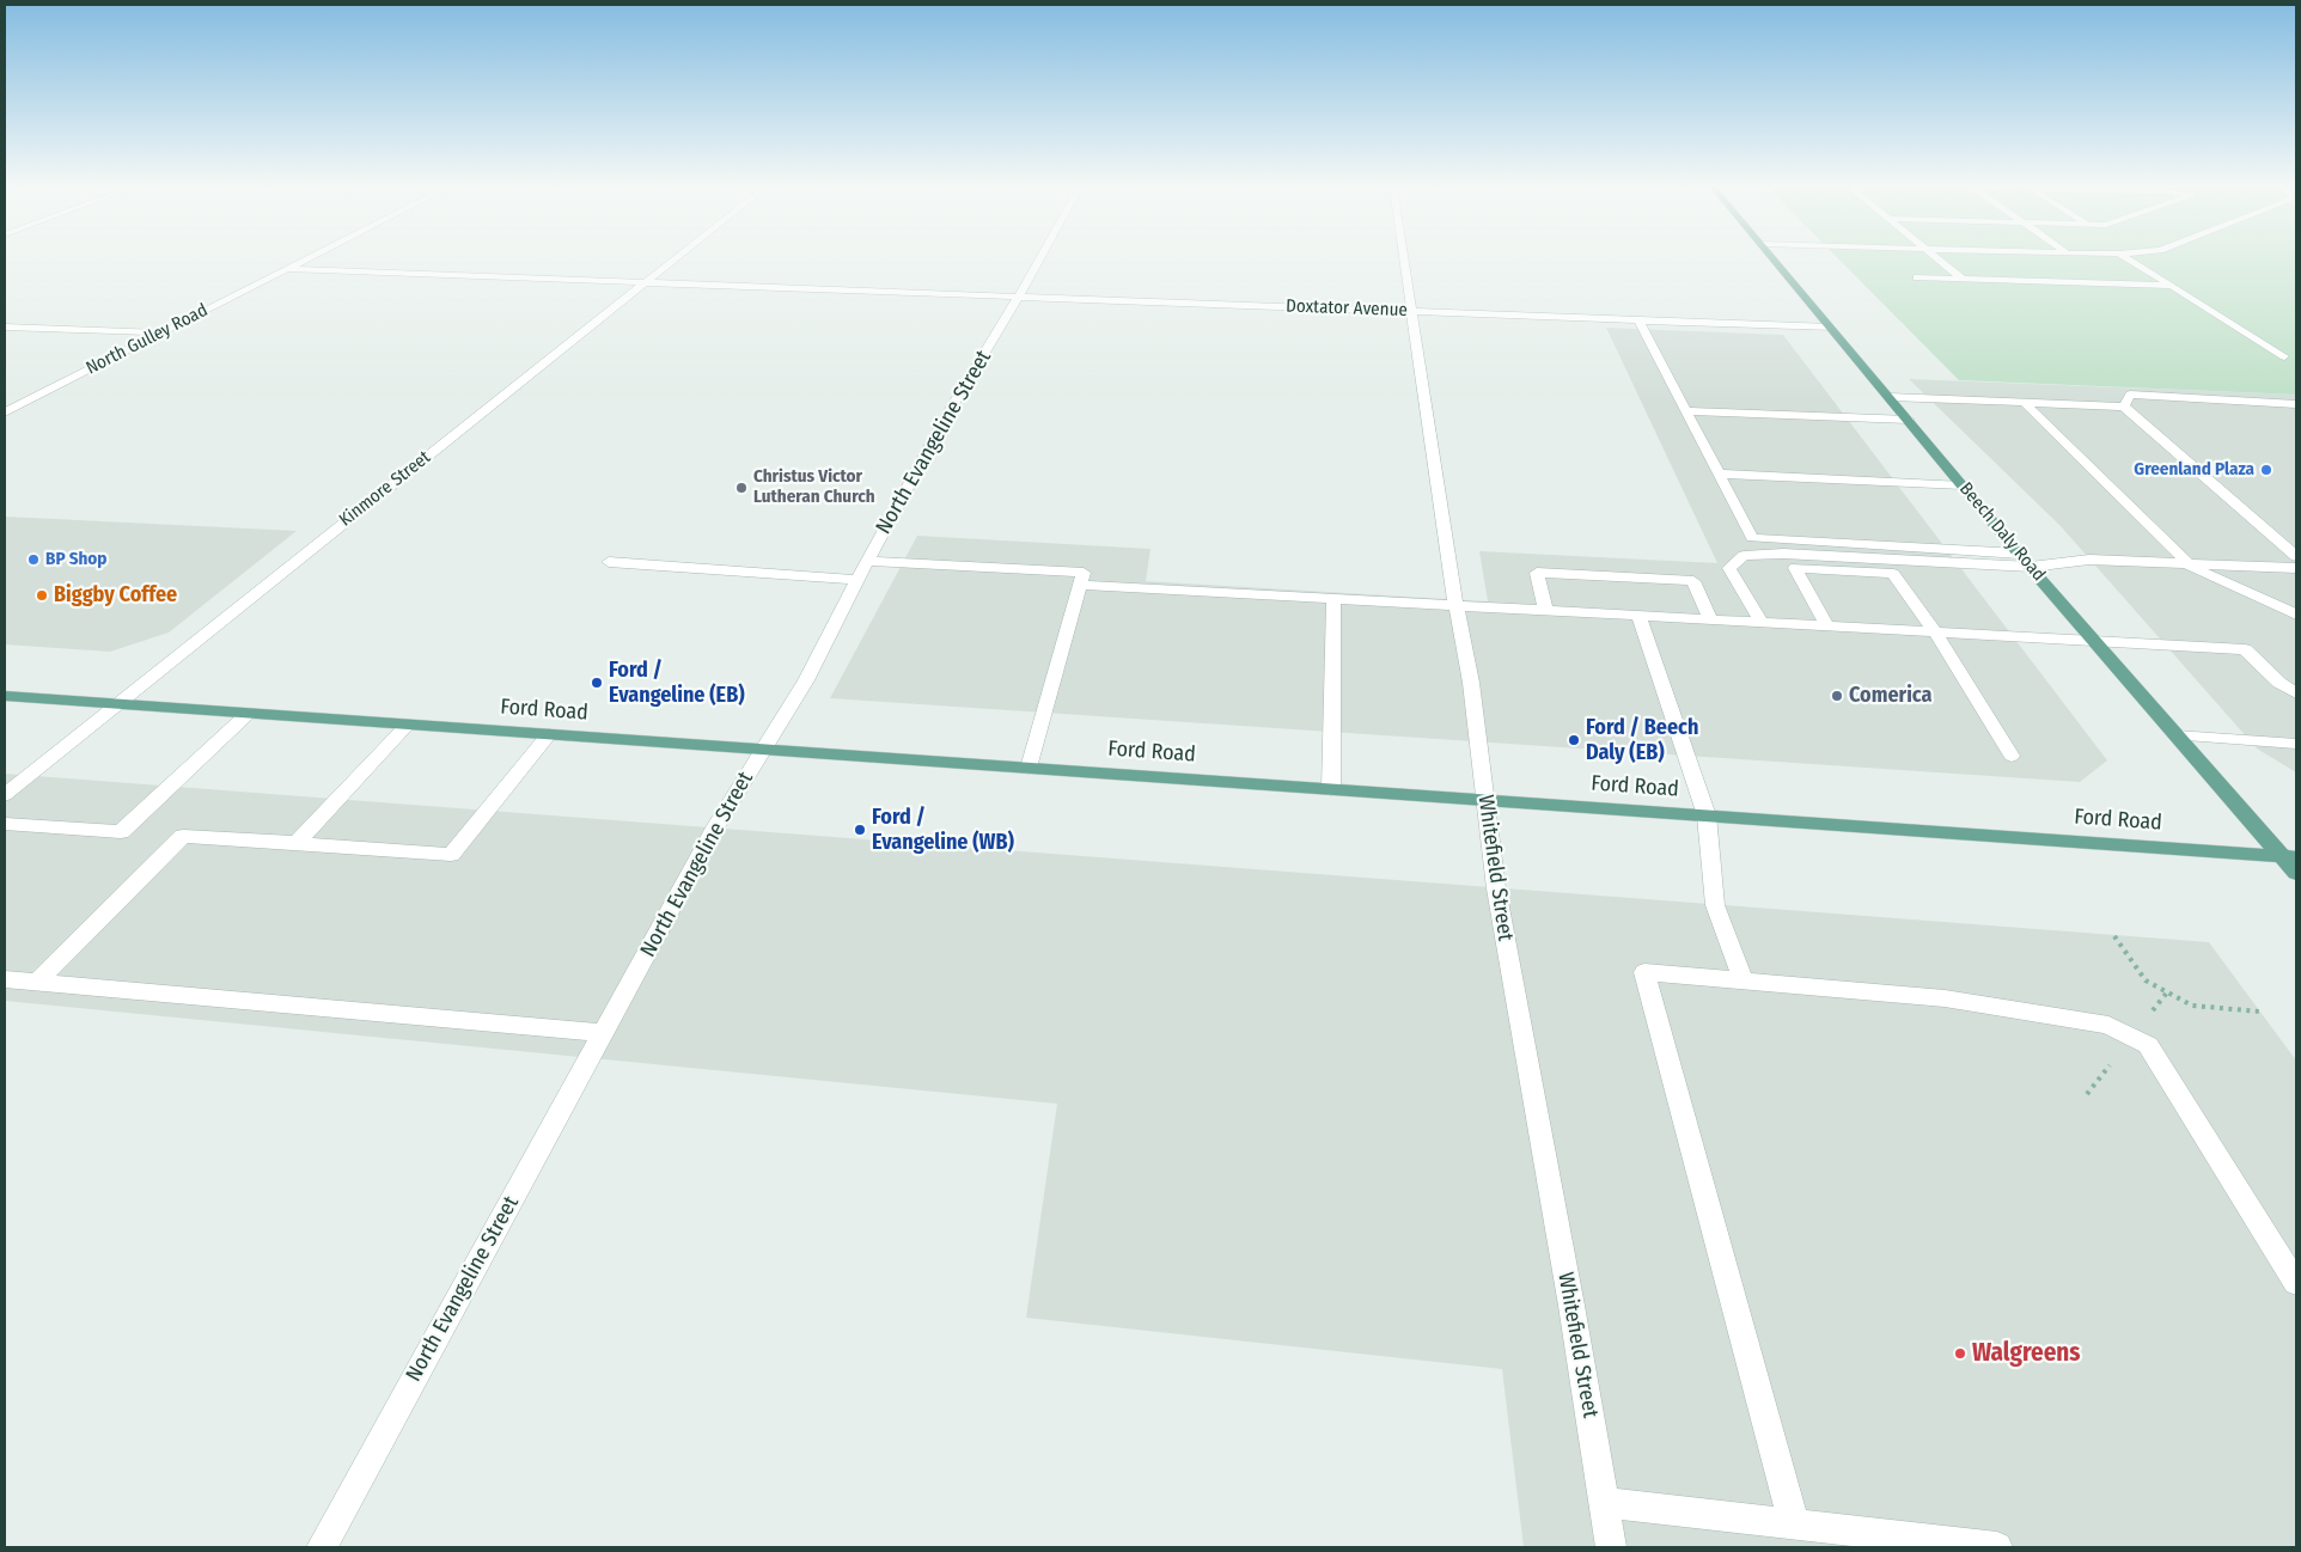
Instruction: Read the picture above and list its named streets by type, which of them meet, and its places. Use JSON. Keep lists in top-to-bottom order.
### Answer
{
  "streets": {
    "main road": ["Beech Daly Road", "Ford Road"],
    "street": [
      "Doxtator Avenue",
      "North Gulley Road",
      "North Evangeline Street",
      "Kinmore Street",
      "Whitefield Street"
    ]
  },
  "crossings": [
    ["Doxtator Avenue", "North Gulley Road"],
    ["Doxtator Avenue", "North Evangeline Street"],
    ["Doxtator Avenue", "Kinmore Street"],
    ["Doxtator Avenue", "Beech Daly Road"],
    ["Doxtator Avenue", "Whitefield Street"],
    ["North Evangeline Street", "Ford Road"],
    ["Kinmore Street", "Ford Road"],
    ["Beech Daly Road", "Ford Road"],
    ["Ford Road", "Whitefield Street"]
  ],
  "places": [
    "Greenland Plaza",
    "Christus Victor Lutheran Church",
    "BP Shop",
    "Biggby Coffee",
    "Ford / Evangeline (EB)",
    "Comerica",
    "Ford / Beech Daly (EB)",
    "Ford / Evangeline (WB)",
    "Walgreens"
  ]
}
